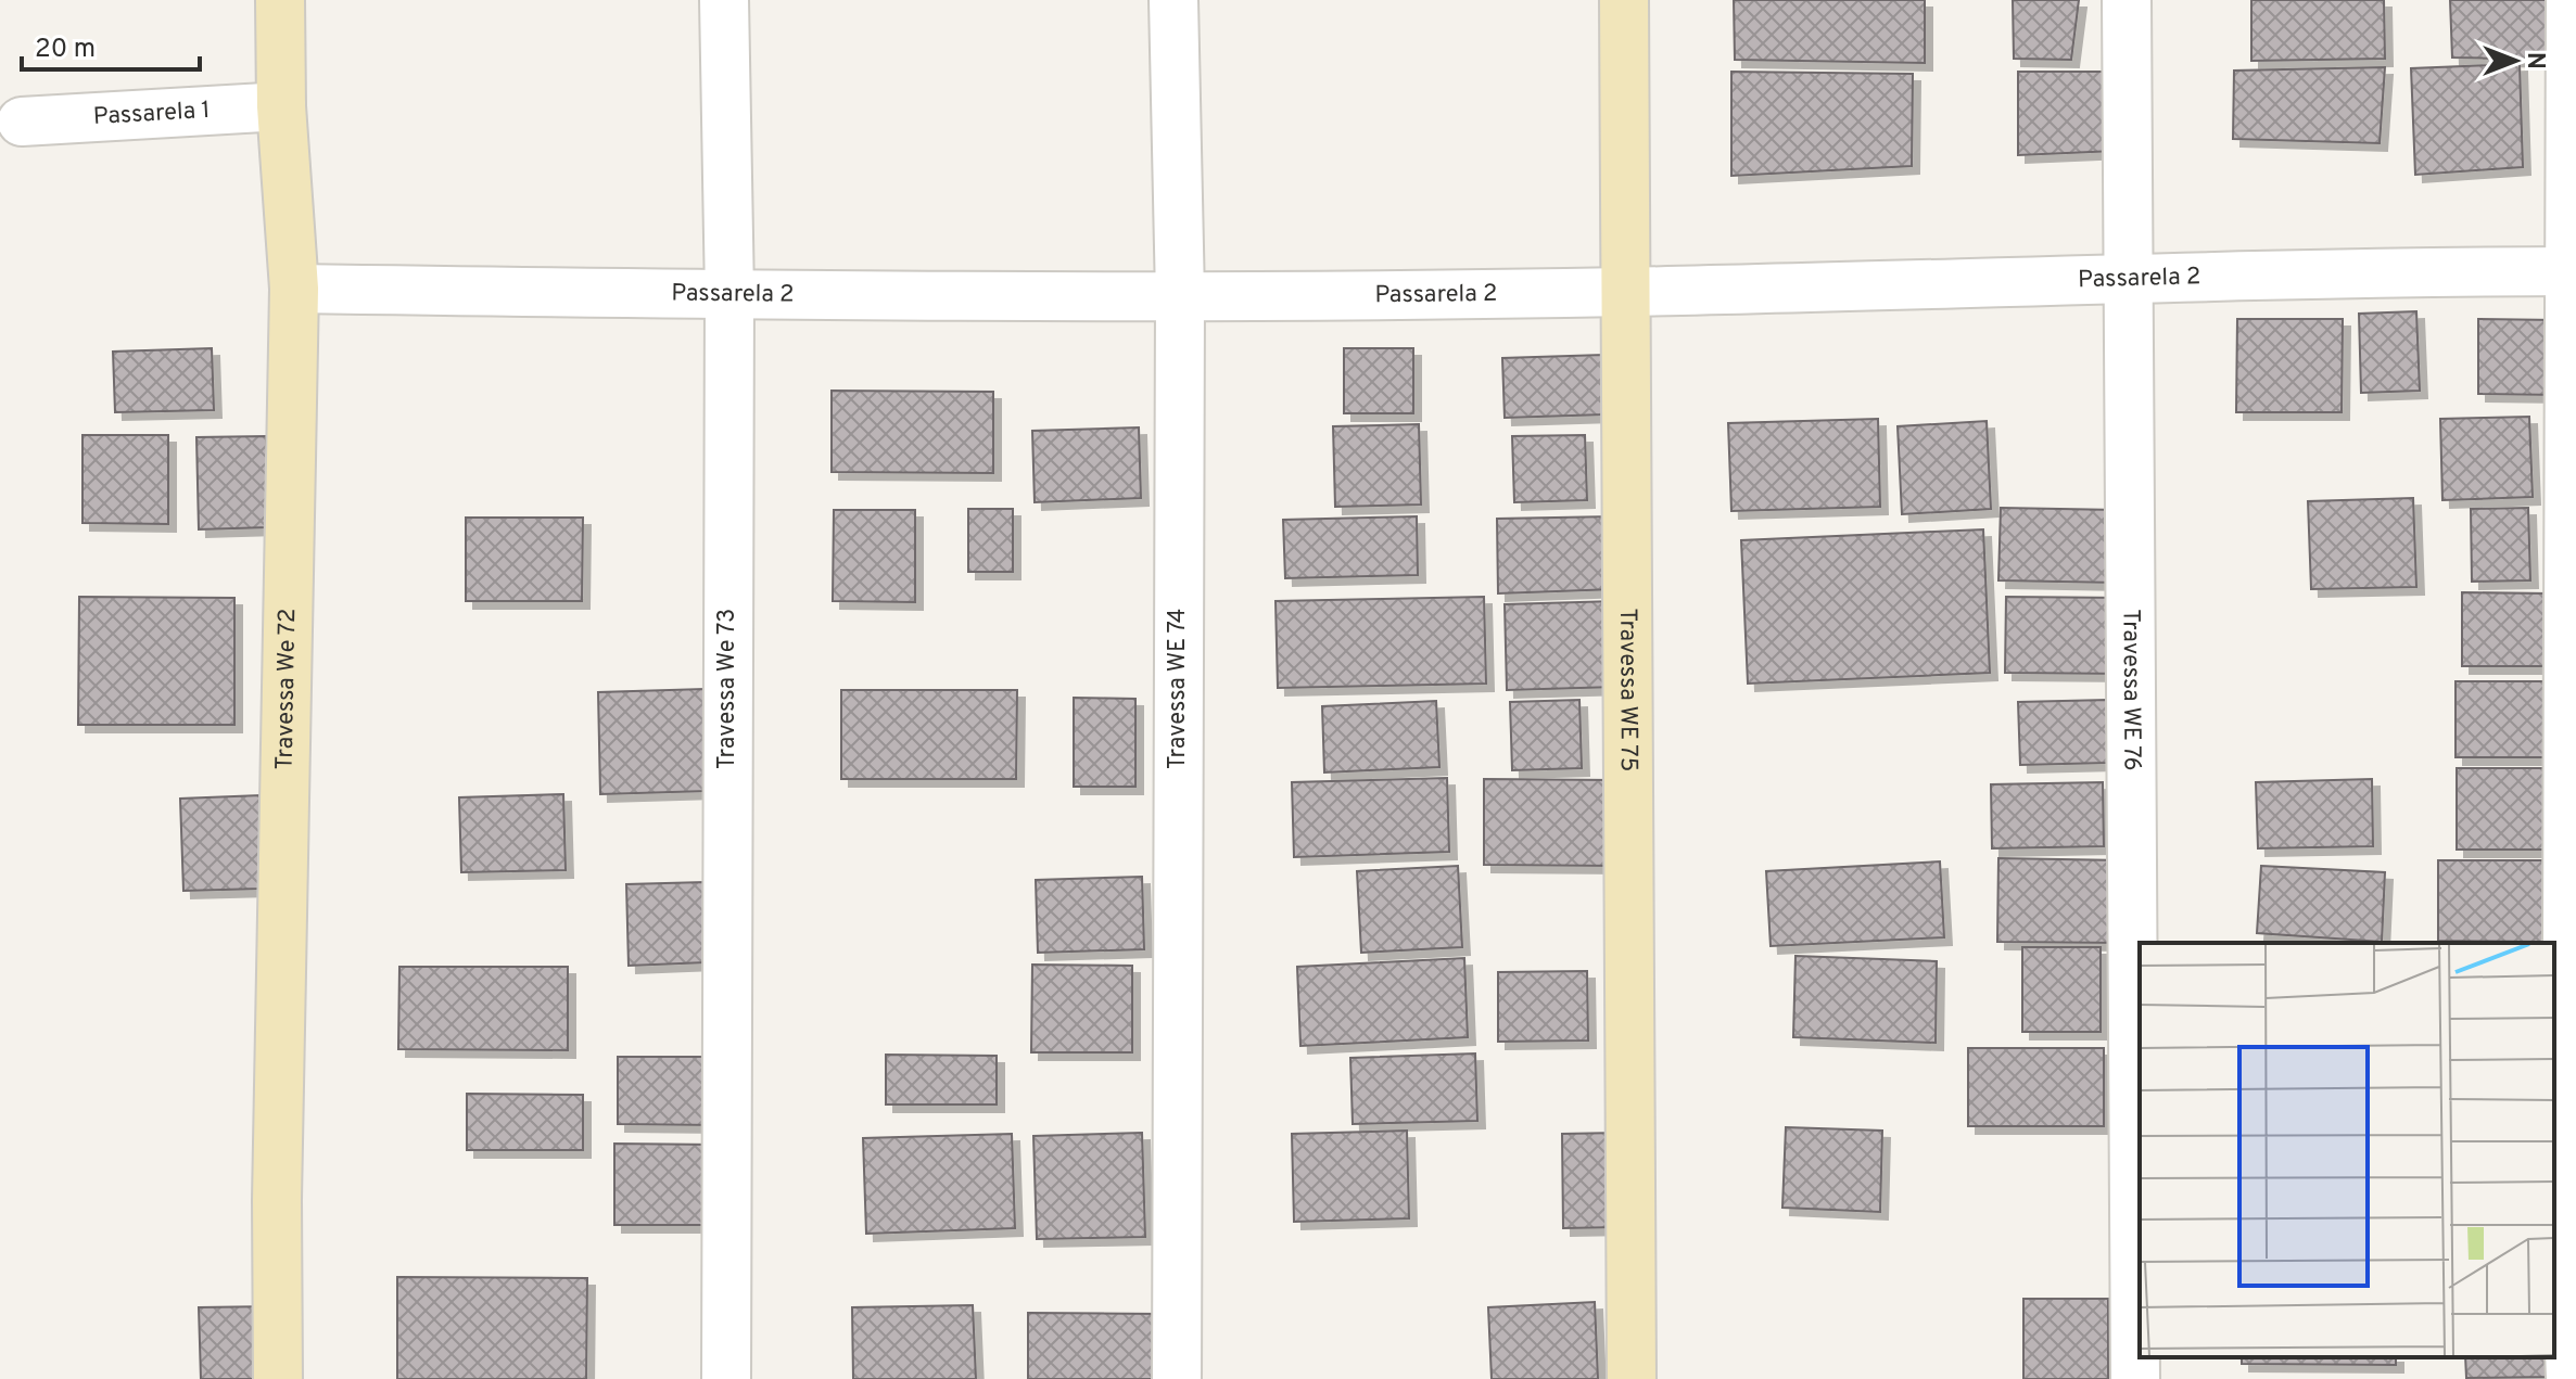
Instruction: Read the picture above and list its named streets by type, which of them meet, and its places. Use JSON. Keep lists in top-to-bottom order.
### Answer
{
  "streets": {
    "main road": ["Travessa We 72", "Travessa WE 75"],
    "street": [
      "Passarela 1",
      "Passarela 2",
      "Travessa We 73",
      "Travessa WE 74",
      "Travessa WE 76"
    ]
  },
  "crossings": [
    ["Passarela 1", "Travessa We 72"],
    ["Passarela 2", "Travessa We 72"],
    ["Passarela 2", "Travessa We 73"],
    ["Passarela 2", "Travessa WE 74"],
    ["Passarela 2", "Travessa WE 76"],
    ["Passarela 2", "Travessa WE 75"]
  ],
  "scale_bar": "20 m",
  "north": "right"
}
